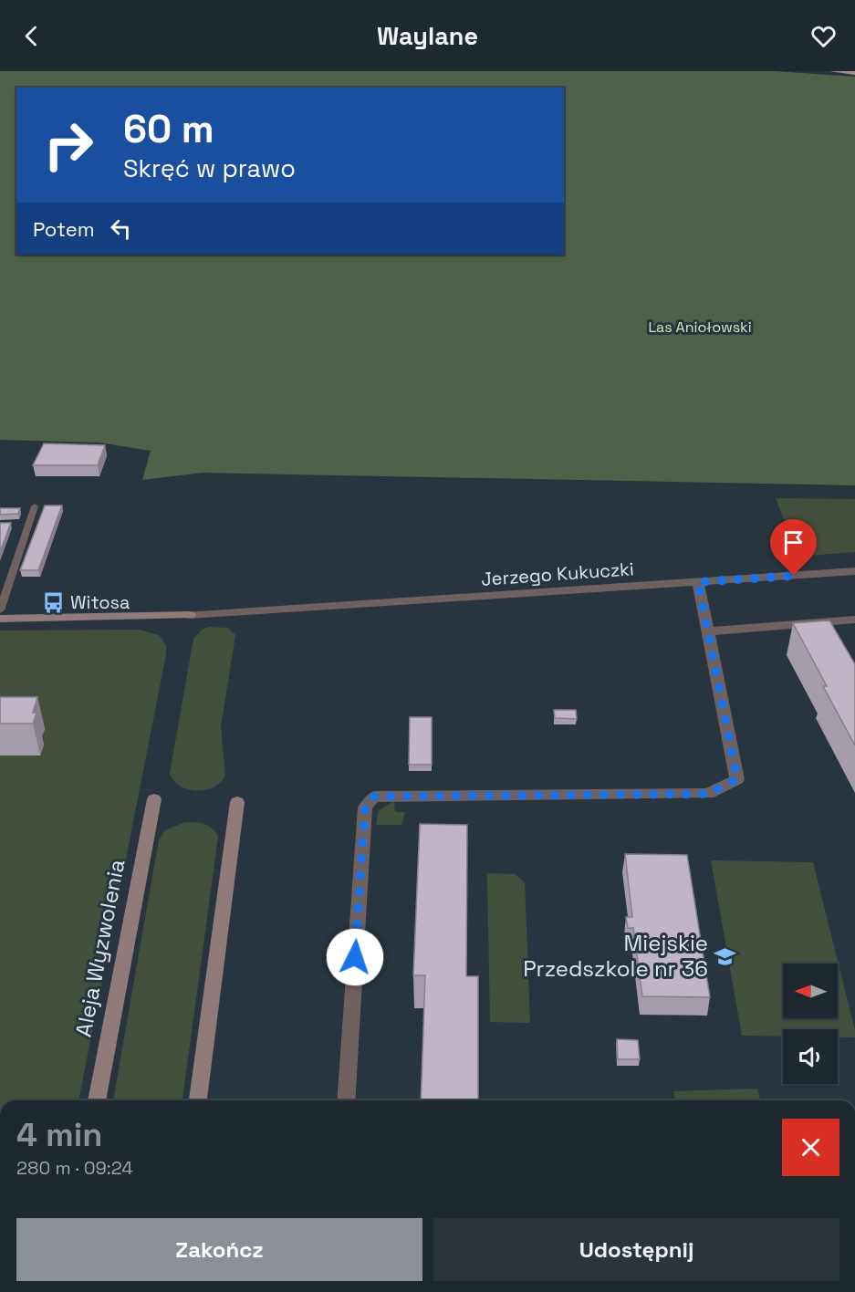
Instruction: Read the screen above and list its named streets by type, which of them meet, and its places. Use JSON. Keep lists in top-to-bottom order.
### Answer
{
  "streets": {
    "street": ["Jerzego Kukuczki", "Aleja Wyzwolenia"]
  },
  "parks": ["Las Aniołowski"],
  "places": {
    "bus stop": ["Witosa"],
    "school or university": ["Miejskie Przedszkole nr 36"]
  },
  "north": "left",
  "page": {
    "header": "Waylane",
    "turn": ["60 m", "Skręć w prawo"],
    "then": "Potem",
    "heading": ["4 min", "280 m · 09:24"],
    "buttons": ["Zakończ", "Udostępnij"]
  }
}
